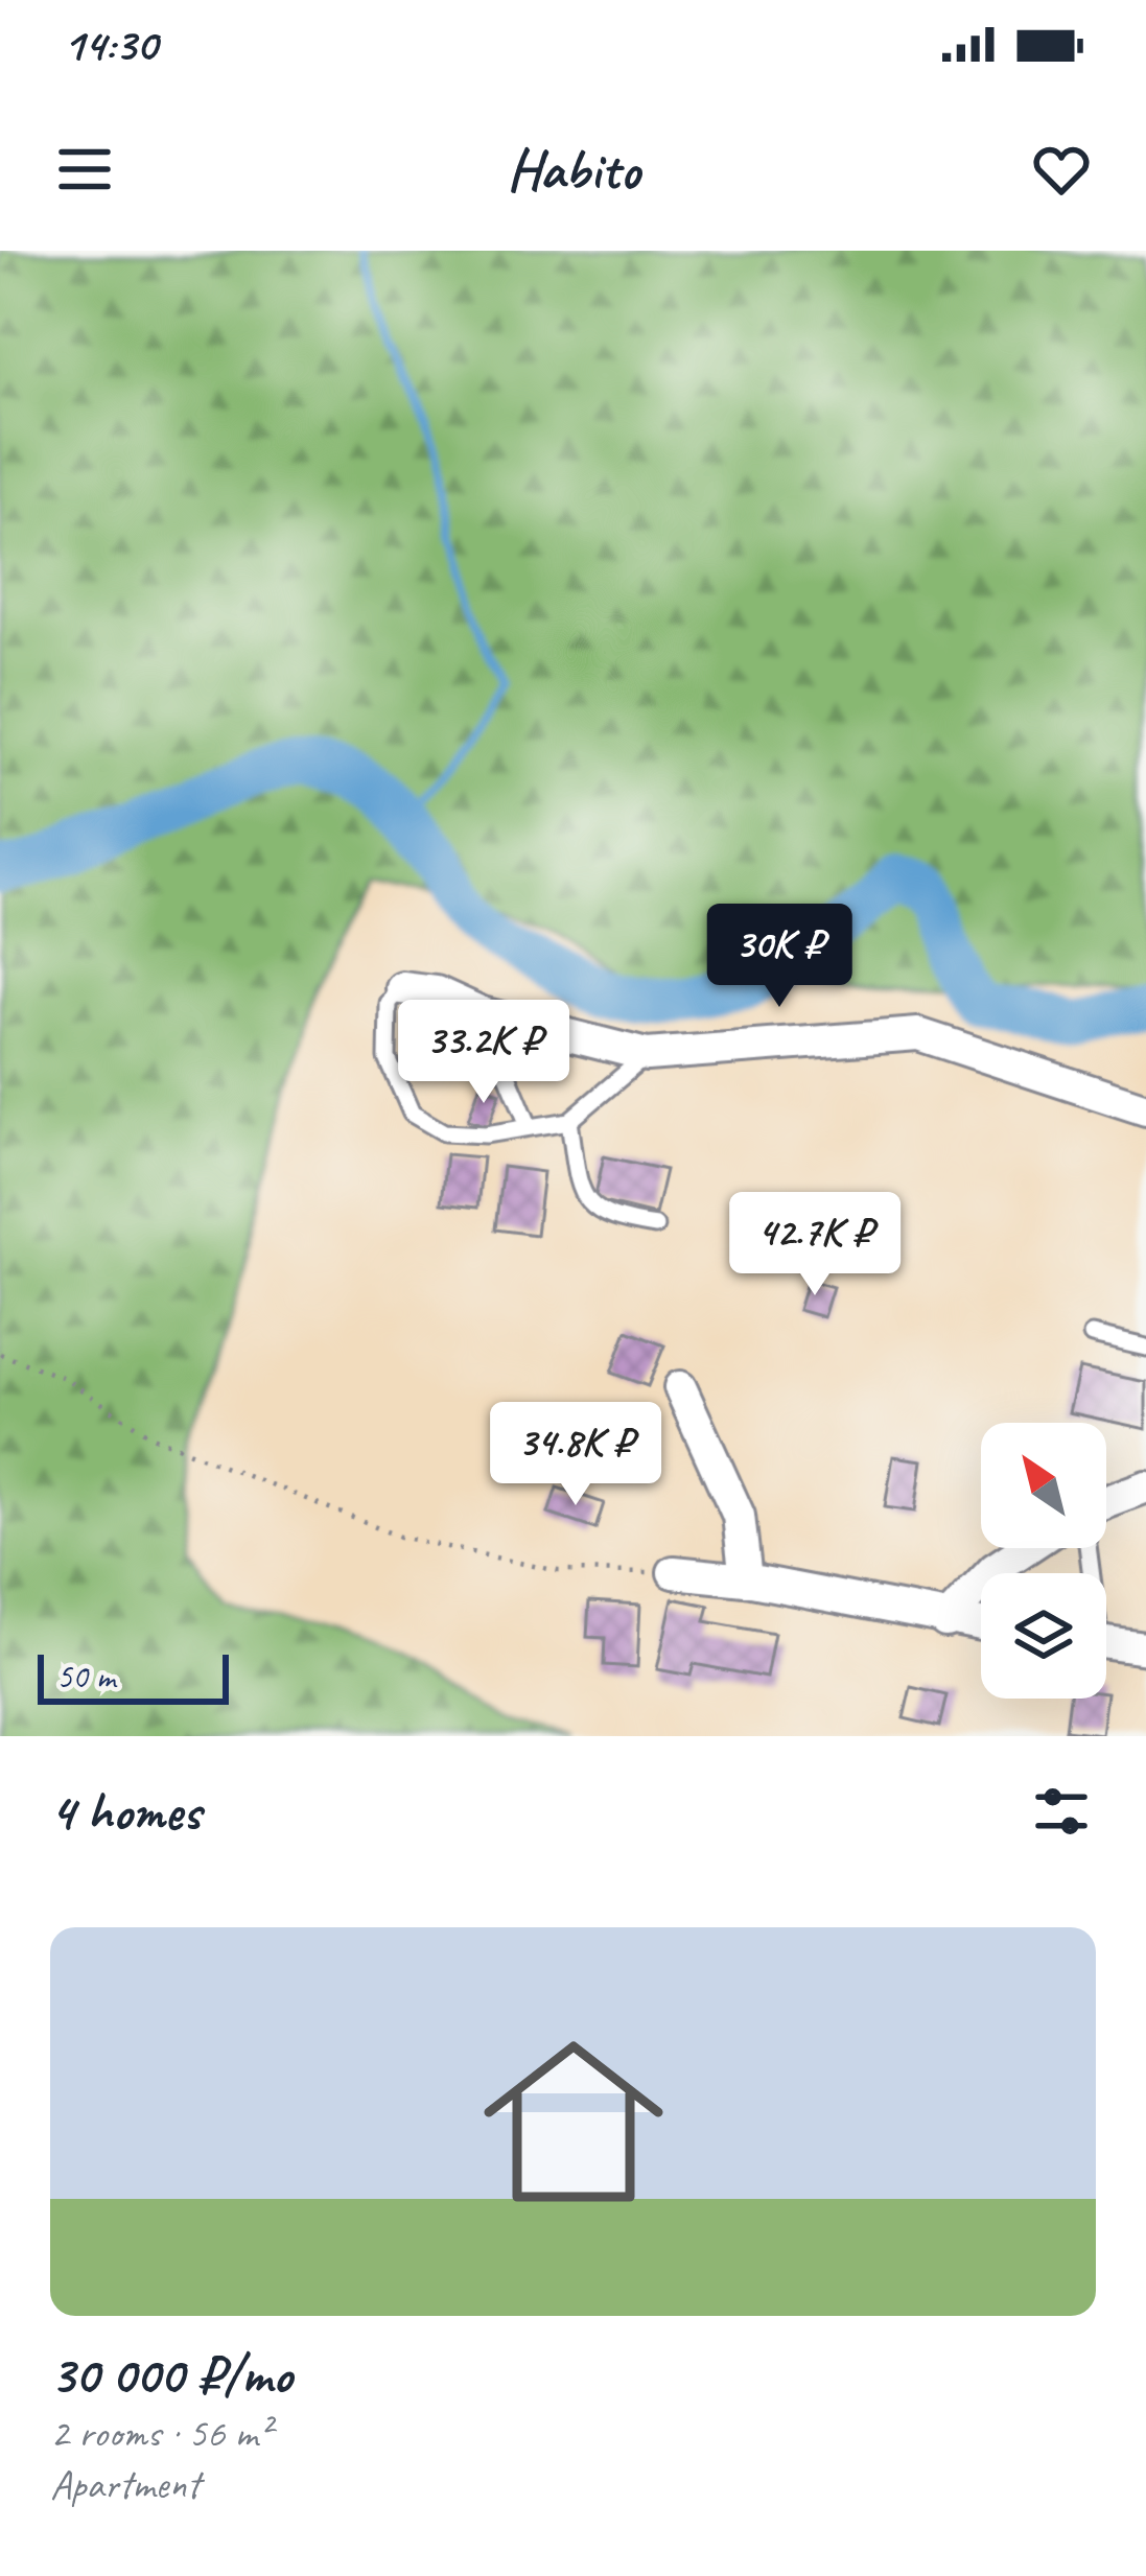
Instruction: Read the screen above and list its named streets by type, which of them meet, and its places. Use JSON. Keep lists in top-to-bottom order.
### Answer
{
  "scale_bar": "50 m",
  "north": "top left",
  "page": {
    "status": "14:30",
    "header": "Habito",
    "price": [
      "30K ₽",
      "33.2K ₽",
      "42.7K ₽",
      "34.8K ₽"
    ],
    "scale": "50 m",
    "heading": "4 homes",
    "list": [
      {
        "name": "30 000 ₽/mo",
        "note": "2 rooms · 56 m² · Apartment"
      }
    ]
  }
}
